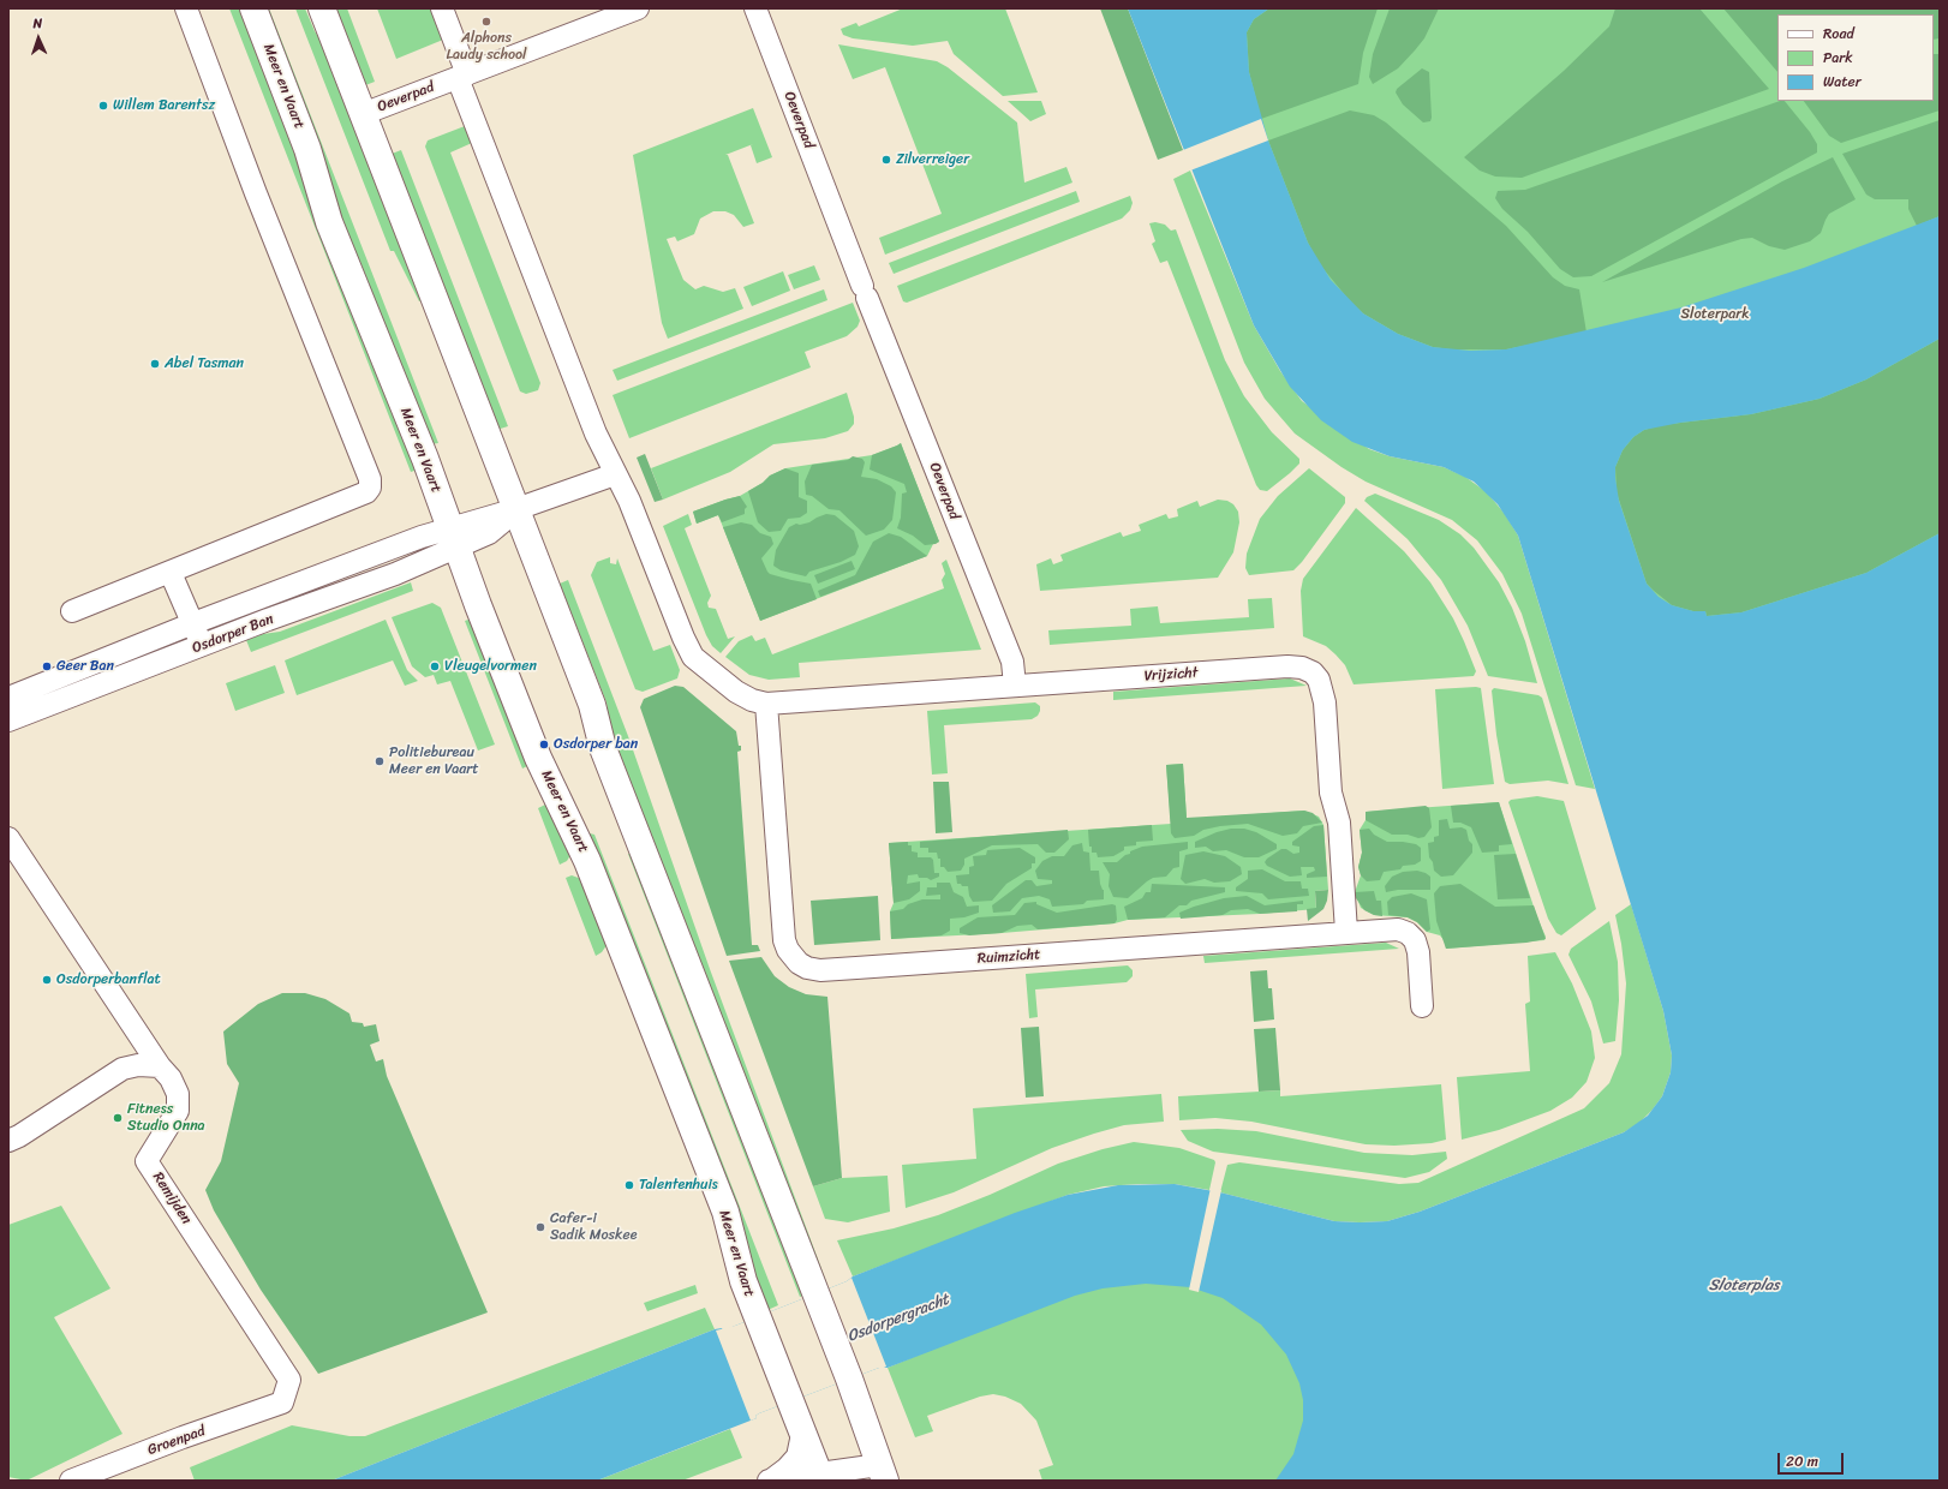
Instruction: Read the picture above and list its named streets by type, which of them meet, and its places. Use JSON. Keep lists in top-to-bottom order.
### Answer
{
  "streets": {
    "main road": ["Meer en Vaart"],
    "street": [
      "Oeverpad",
      "Osdorper Ban",
      "Vrijzicht",
      "Ruimzicht",
      "Remijden",
      "Groenpad"
    ]
  },
  "crossings": [
    ["Meer en Vaart", "Osdorper Ban"],
    ["Oeverpad", "Vrijzicht"],
    ["Vrijzicht", "Ruimzicht"],
    ["Remijden", "Groenpad"]
  ],
  "water": ["Sloterplas", "Osdorpergracht"],
  "parks": ["Sloterpark"],
  "places": [
    "Alphons Laudy school",
    "Willem Barentsz",
    "Zilverreiger",
    "Abel Tasman",
    "Geer Ban",
    "Vleugelvormen",
    "Osdorper ban",
    "Politiebureau Meer en Vaart",
    "Osdorperbanflat",
    "Fitness Studio Onna",
    "Talentenhuis",
    "Cafer-i Sadik Moskee"
  ],
  "legend": ["Road", "Park", "Water"],
  "scale_bar": "20 m",
  "north": "top"
}
